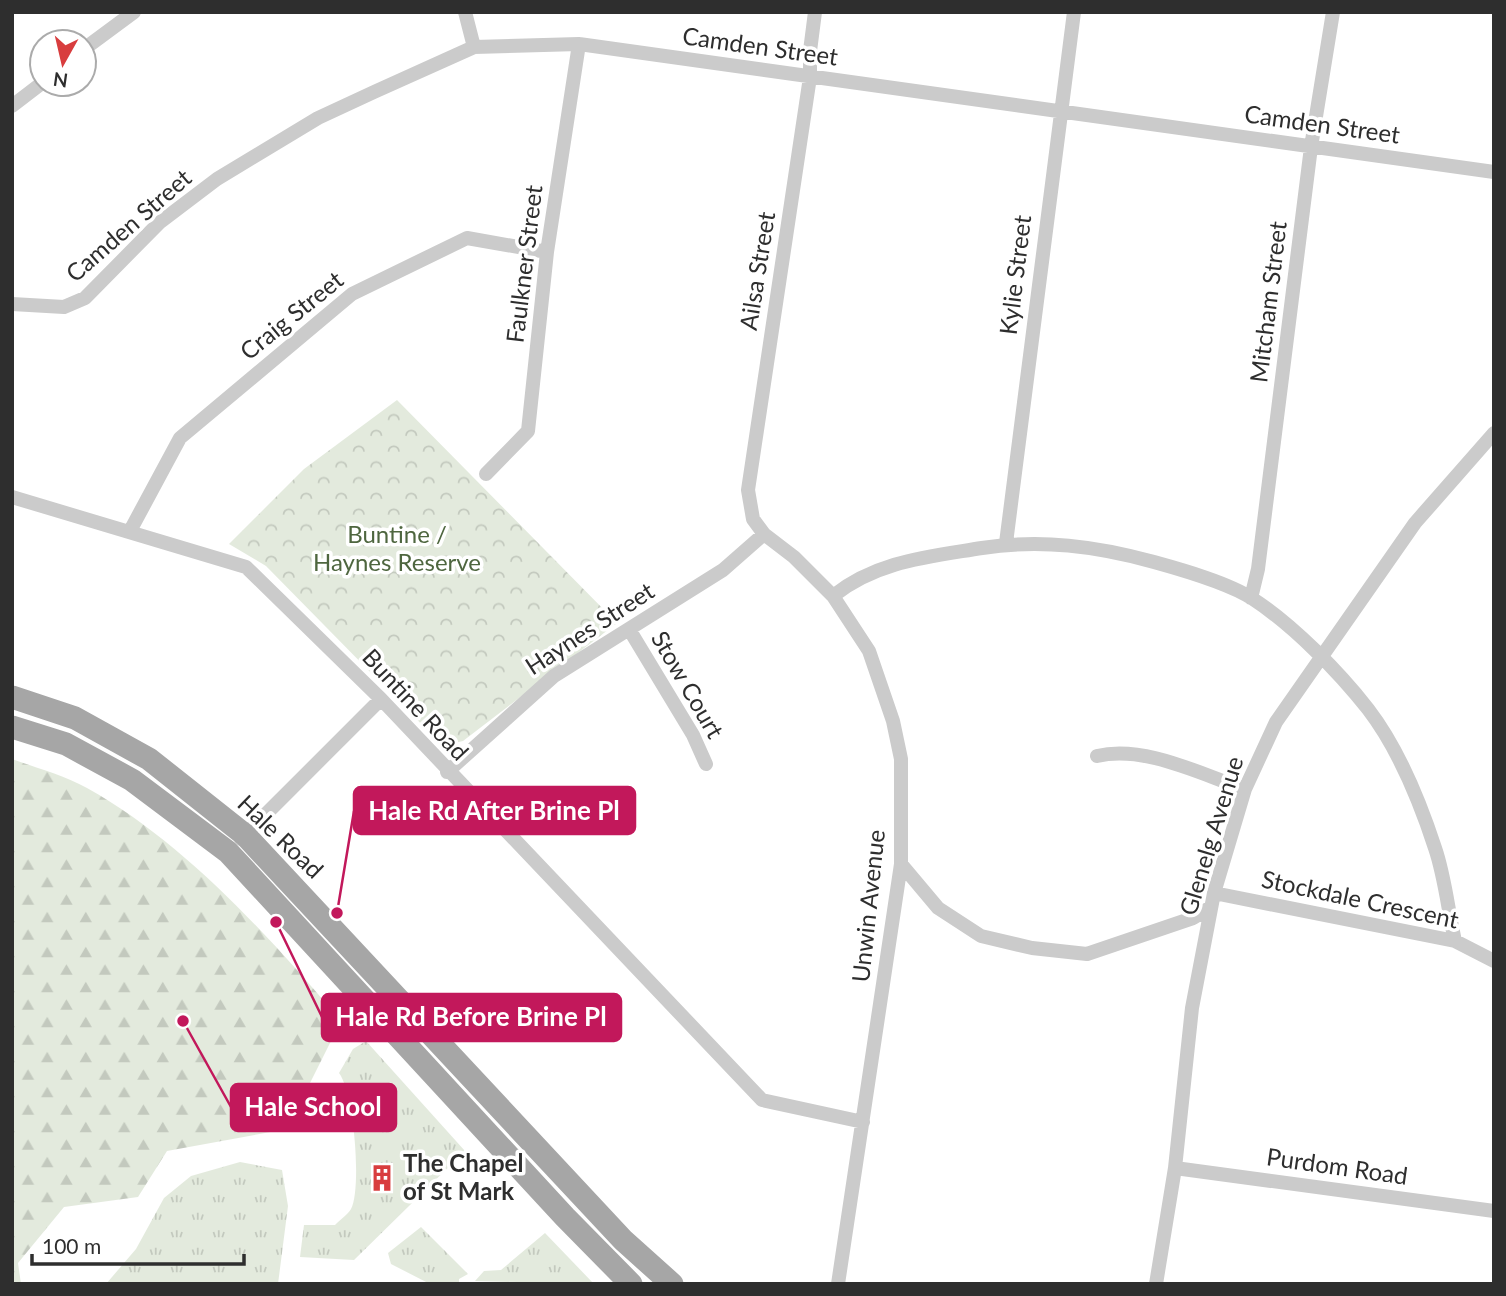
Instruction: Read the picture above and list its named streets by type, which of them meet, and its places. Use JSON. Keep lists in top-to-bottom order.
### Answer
{
  "streets": {
    "main road": ["Hale Road"],
    "street": [
      "Camden Street",
      "Faulkner Street",
      "Ailsa Street",
      "Kylie Street",
      "Mitcham Street",
      "Craig Street",
      "Haynes Street",
      "Stow Court",
      "Buntine Road",
      "Glenelg Avenue",
      "Stockdale Crescent",
      "Unwin Avenue",
      "Purdom Road"
    ]
  },
  "crossings": [
    ["Camden Street", "Faulkner Street"],
    ["Camden Street", "Ailsa Street"],
    ["Camden Street", "Kylie Street"],
    ["Camden Street", "Mitcham Street"],
    ["Faulkner Street", "Craig Street"],
    ["Ailsa Street", "Haynes Street"],
    ["Ailsa Street", "Unwin Avenue"],
    ["Craig Street", "Buntine Road"],
    ["Haynes Street", "Stow Court"],
    ["Haynes Street", "Buntine Road"],
    ["Haynes Street", "Unwin Avenue"],
    ["Buntine Road", "Unwin Avenue"],
    ["Glenelg Avenue", "Stockdale Crescent"],
    ["Glenelg Avenue", "Purdom Road"]
  ],
  "parks": ["Buntine / Haynes Reserve"],
  "places": {
    "other": ["Hale Rd After Brine Pl", "Hale Rd Before Brine Pl", "Hale School"],
    "building": ["The Chapel of St Mark"]
  },
  "scale_bar": "100 m",
  "north": "bottom"
}
